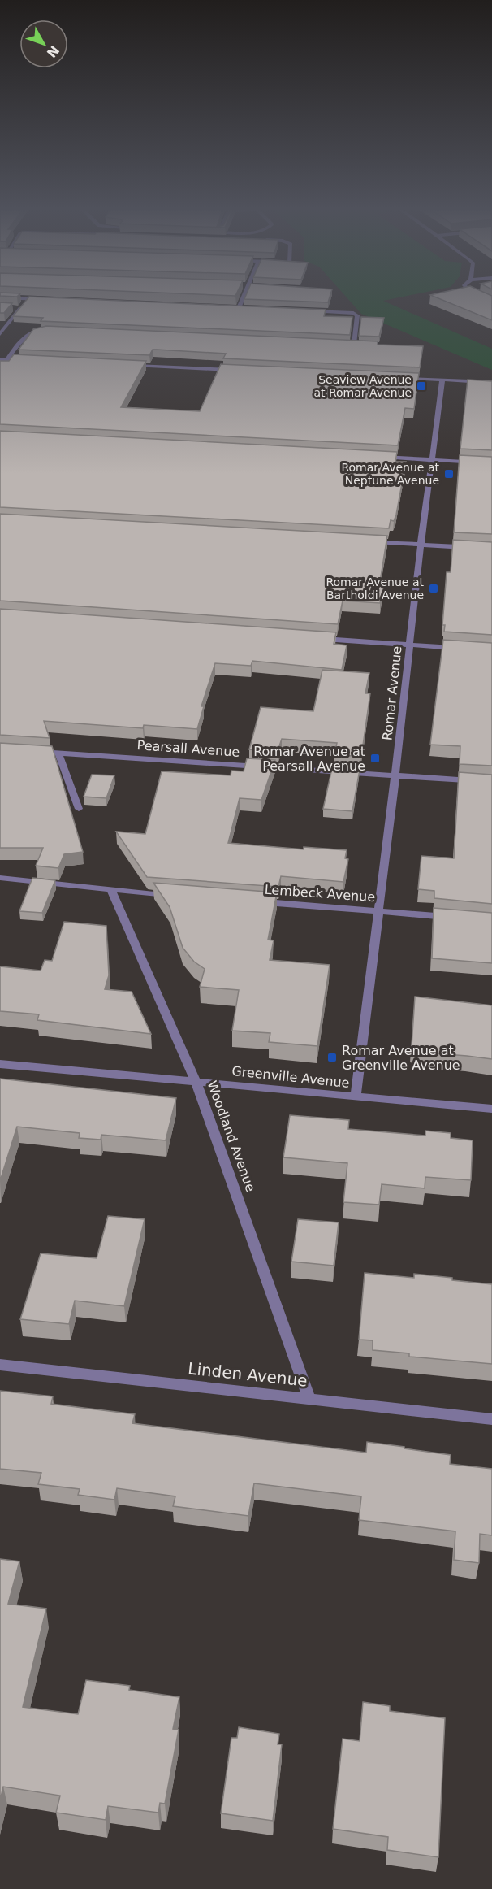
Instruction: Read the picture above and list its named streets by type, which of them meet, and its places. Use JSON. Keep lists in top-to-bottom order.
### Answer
{
  "streets": {
    "street": [
      "Romar Avenue",
      "Pearsall Avenue",
      "Lembeck Avenue",
      "Greenville Avenue",
      "Woodland Avenue",
      "Linden Avenue"
    ]
  },
  "crossings": [
    ["Romar Avenue", "Pearsall Avenue"],
    ["Romar Avenue", "Lembeck Avenue"],
    ["Romar Avenue", "Greenville Avenue"],
    ["Greenville Avenue", "Woodland Avenue"],
    ["Woodland Avenue", "Linden Avenue"]
  ],
  "places": {
    "transit": [
      "Seaview Avenue at Romar Avenue",
      "Romar Avenue at Neptune Avenue",
      "Romar Avenue at Bartholdi Avenue",
      "Romar Avenue at Pearsall Avenue",
      "Romar Avenue at Greenville Avenue"
    ]
  },
  "north": "bottom right"
}
